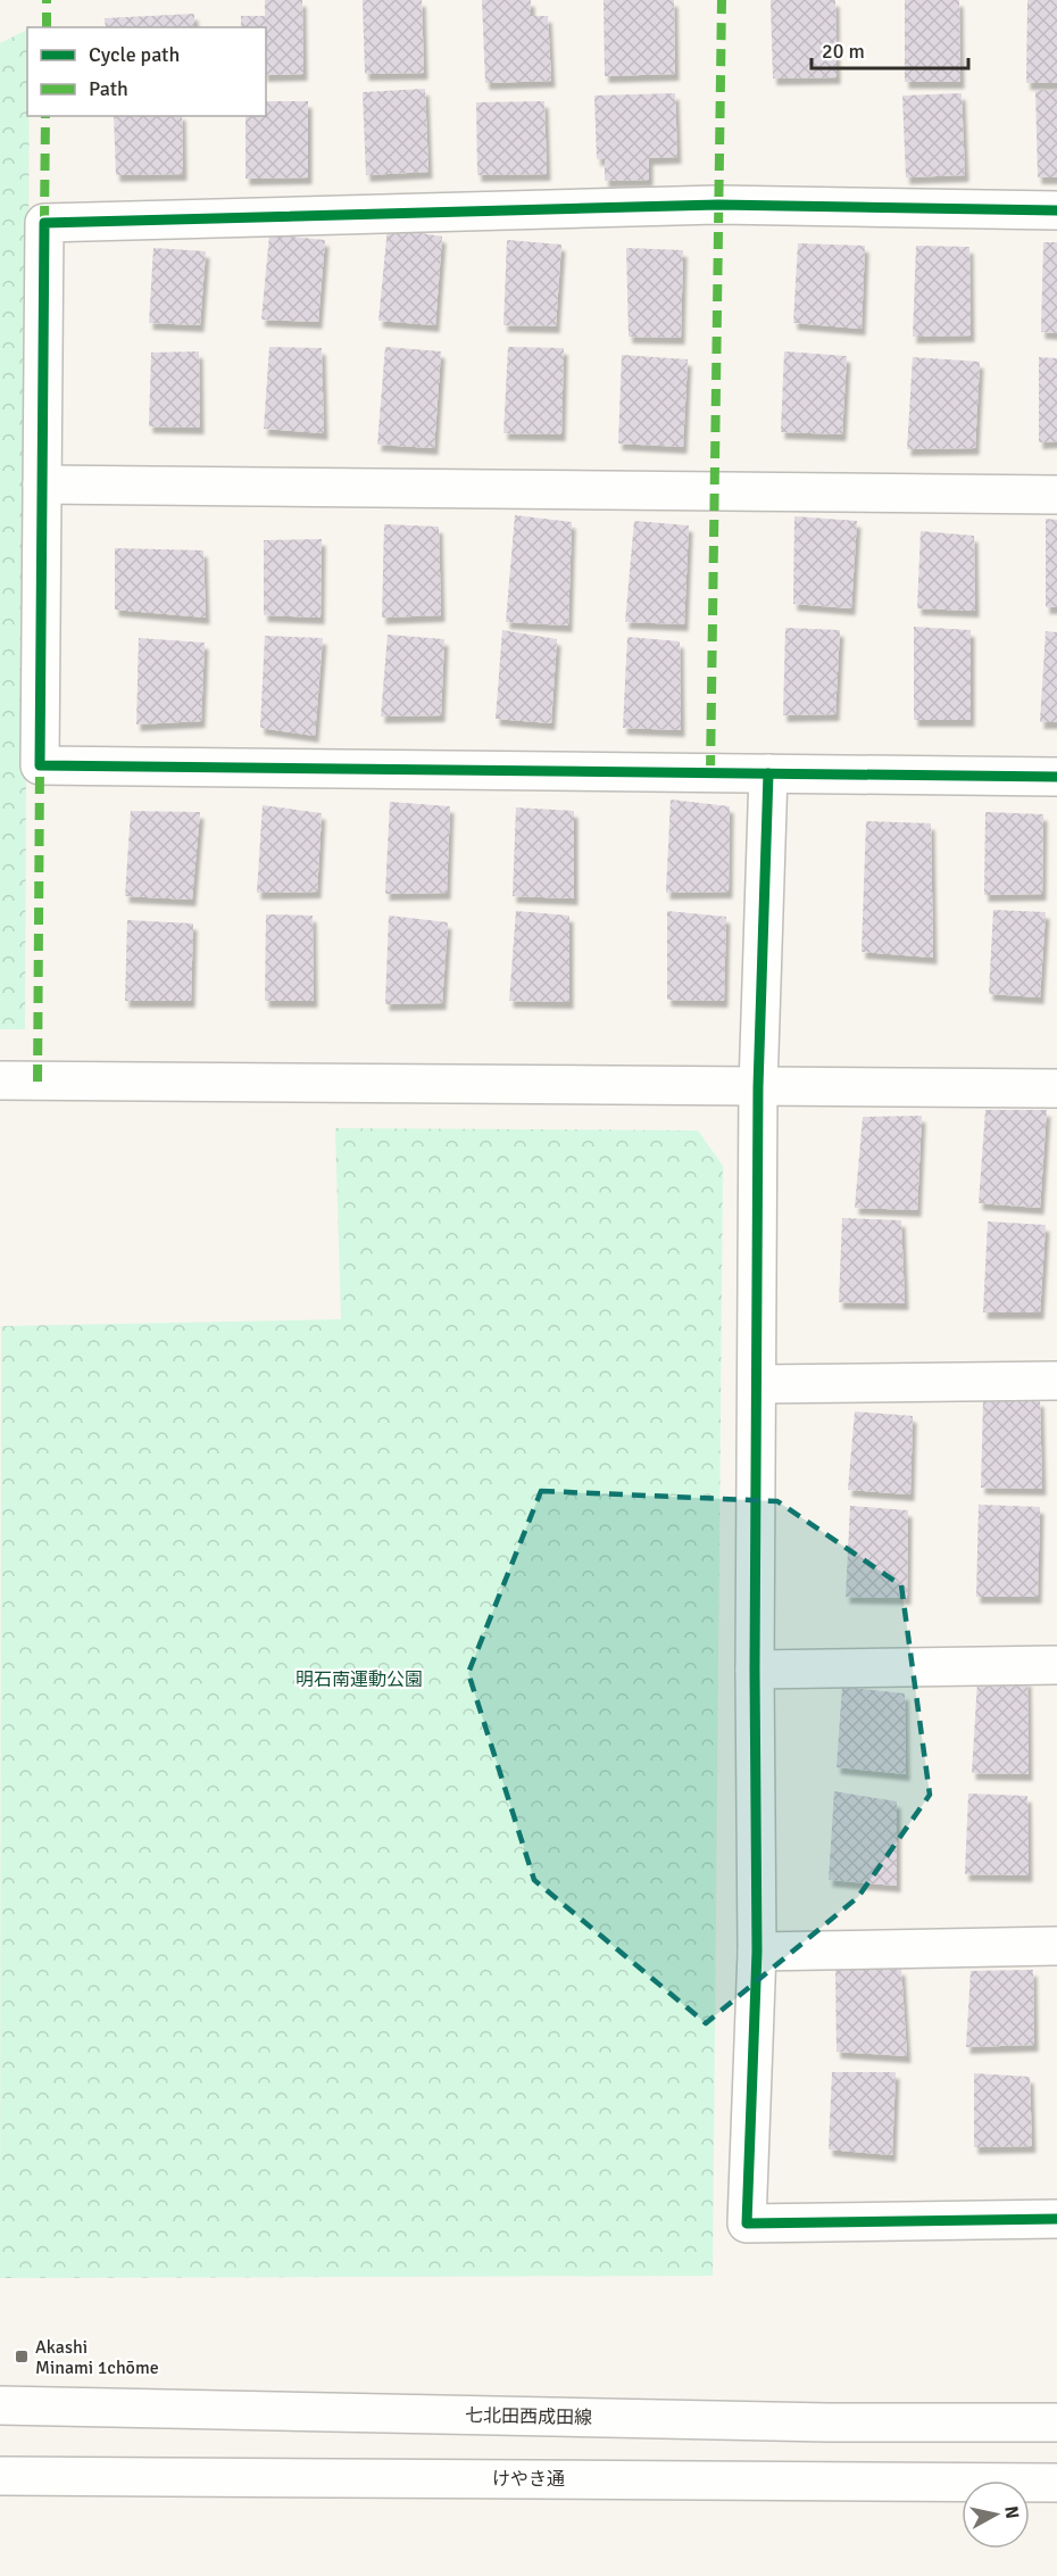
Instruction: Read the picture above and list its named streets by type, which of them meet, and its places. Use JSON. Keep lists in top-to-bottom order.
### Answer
{
  "streets": {
    "street": ["七北田西成田線", "けやき通"]
  },
  "parks": ["明石南運動公園"],
  "places": {
    "transit": ["Akashi Minami 1chōme"]
  },
  "legend": ["Cycle path", "Path"],
  "scale_bar": "20 m",
  "north": "right"
}
